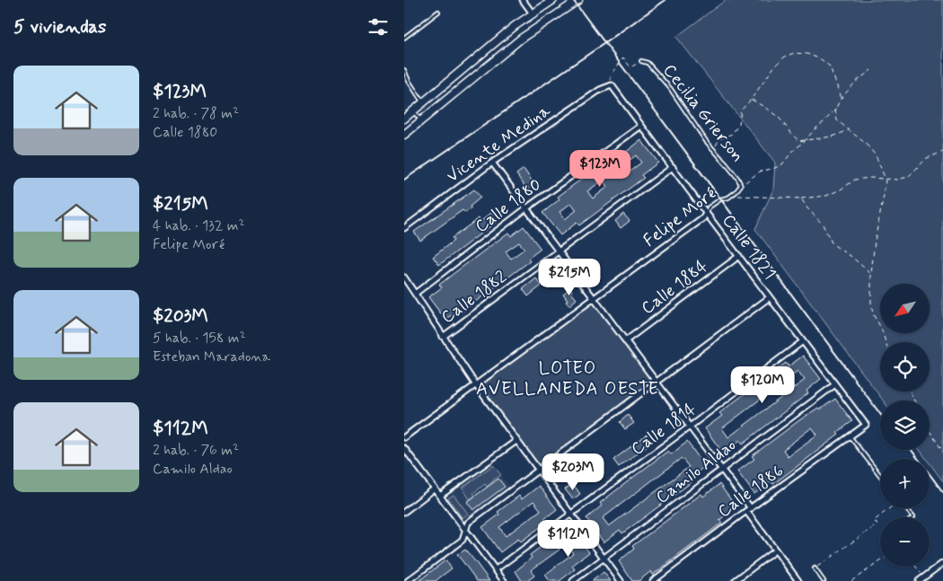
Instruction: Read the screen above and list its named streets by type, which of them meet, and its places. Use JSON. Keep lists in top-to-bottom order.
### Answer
{
  "streets": {
    "street": [
      "Vicente Medina",
      "Calle 1880",
      "Felipe Moré",
      "Calle 1821",
      "Calle 1884",
      "Calle 1882",
      "Calle 1814",
      "Camilo Aldao",
      "Calle 1886"
    ],
    "lane": ["Cecilia Grierson"]
  },
  "crossings": [
    ["Cecilia Grierson", "Felipe Moré"],
    ["Vicente Medina", "Calle 1821"],
    ["Calle 1880", "Calle 1821"],
    ["Felipe Moré", "Calle 1821"],
    ["Calle 1821", "Calle 1884"],
    ["Calle 1821", "Calle 1882"],
    ["Calle 1821", "Calle 1814"],
    ["Calle 1821", "Camilo Aldao"],
    ["Calle 1821", "Calle 1886"]
  ],
  "districts": ["LOTEO AVELLANEDA OESTE"],
  "north": "bottom left",
  "page": {
    "heading": "5 viviendas",
    "list": [
      {
        "name": "$123M",
        "note": "2 hab. · 78 m² · Calle 1880"
      },
      {
        "name": "$215M",
        "note": "4 hab. · 132 m² · Felipe Moré"
      },
      {
        "name": "$203M",
        "note": "5 hab. · 158 m² · Esteban Maradona"
      },
      {
        "name": "$112M",
        "note": "2 hab. · 76 m² · Camilo Aldao"
      }
    ],
    "price": [
      "$123M",
      "$215M",
      "$120M",
      "$203M",
      "$112M"
    ],
    "map_buttons": ["+", "−"]
  }
}
